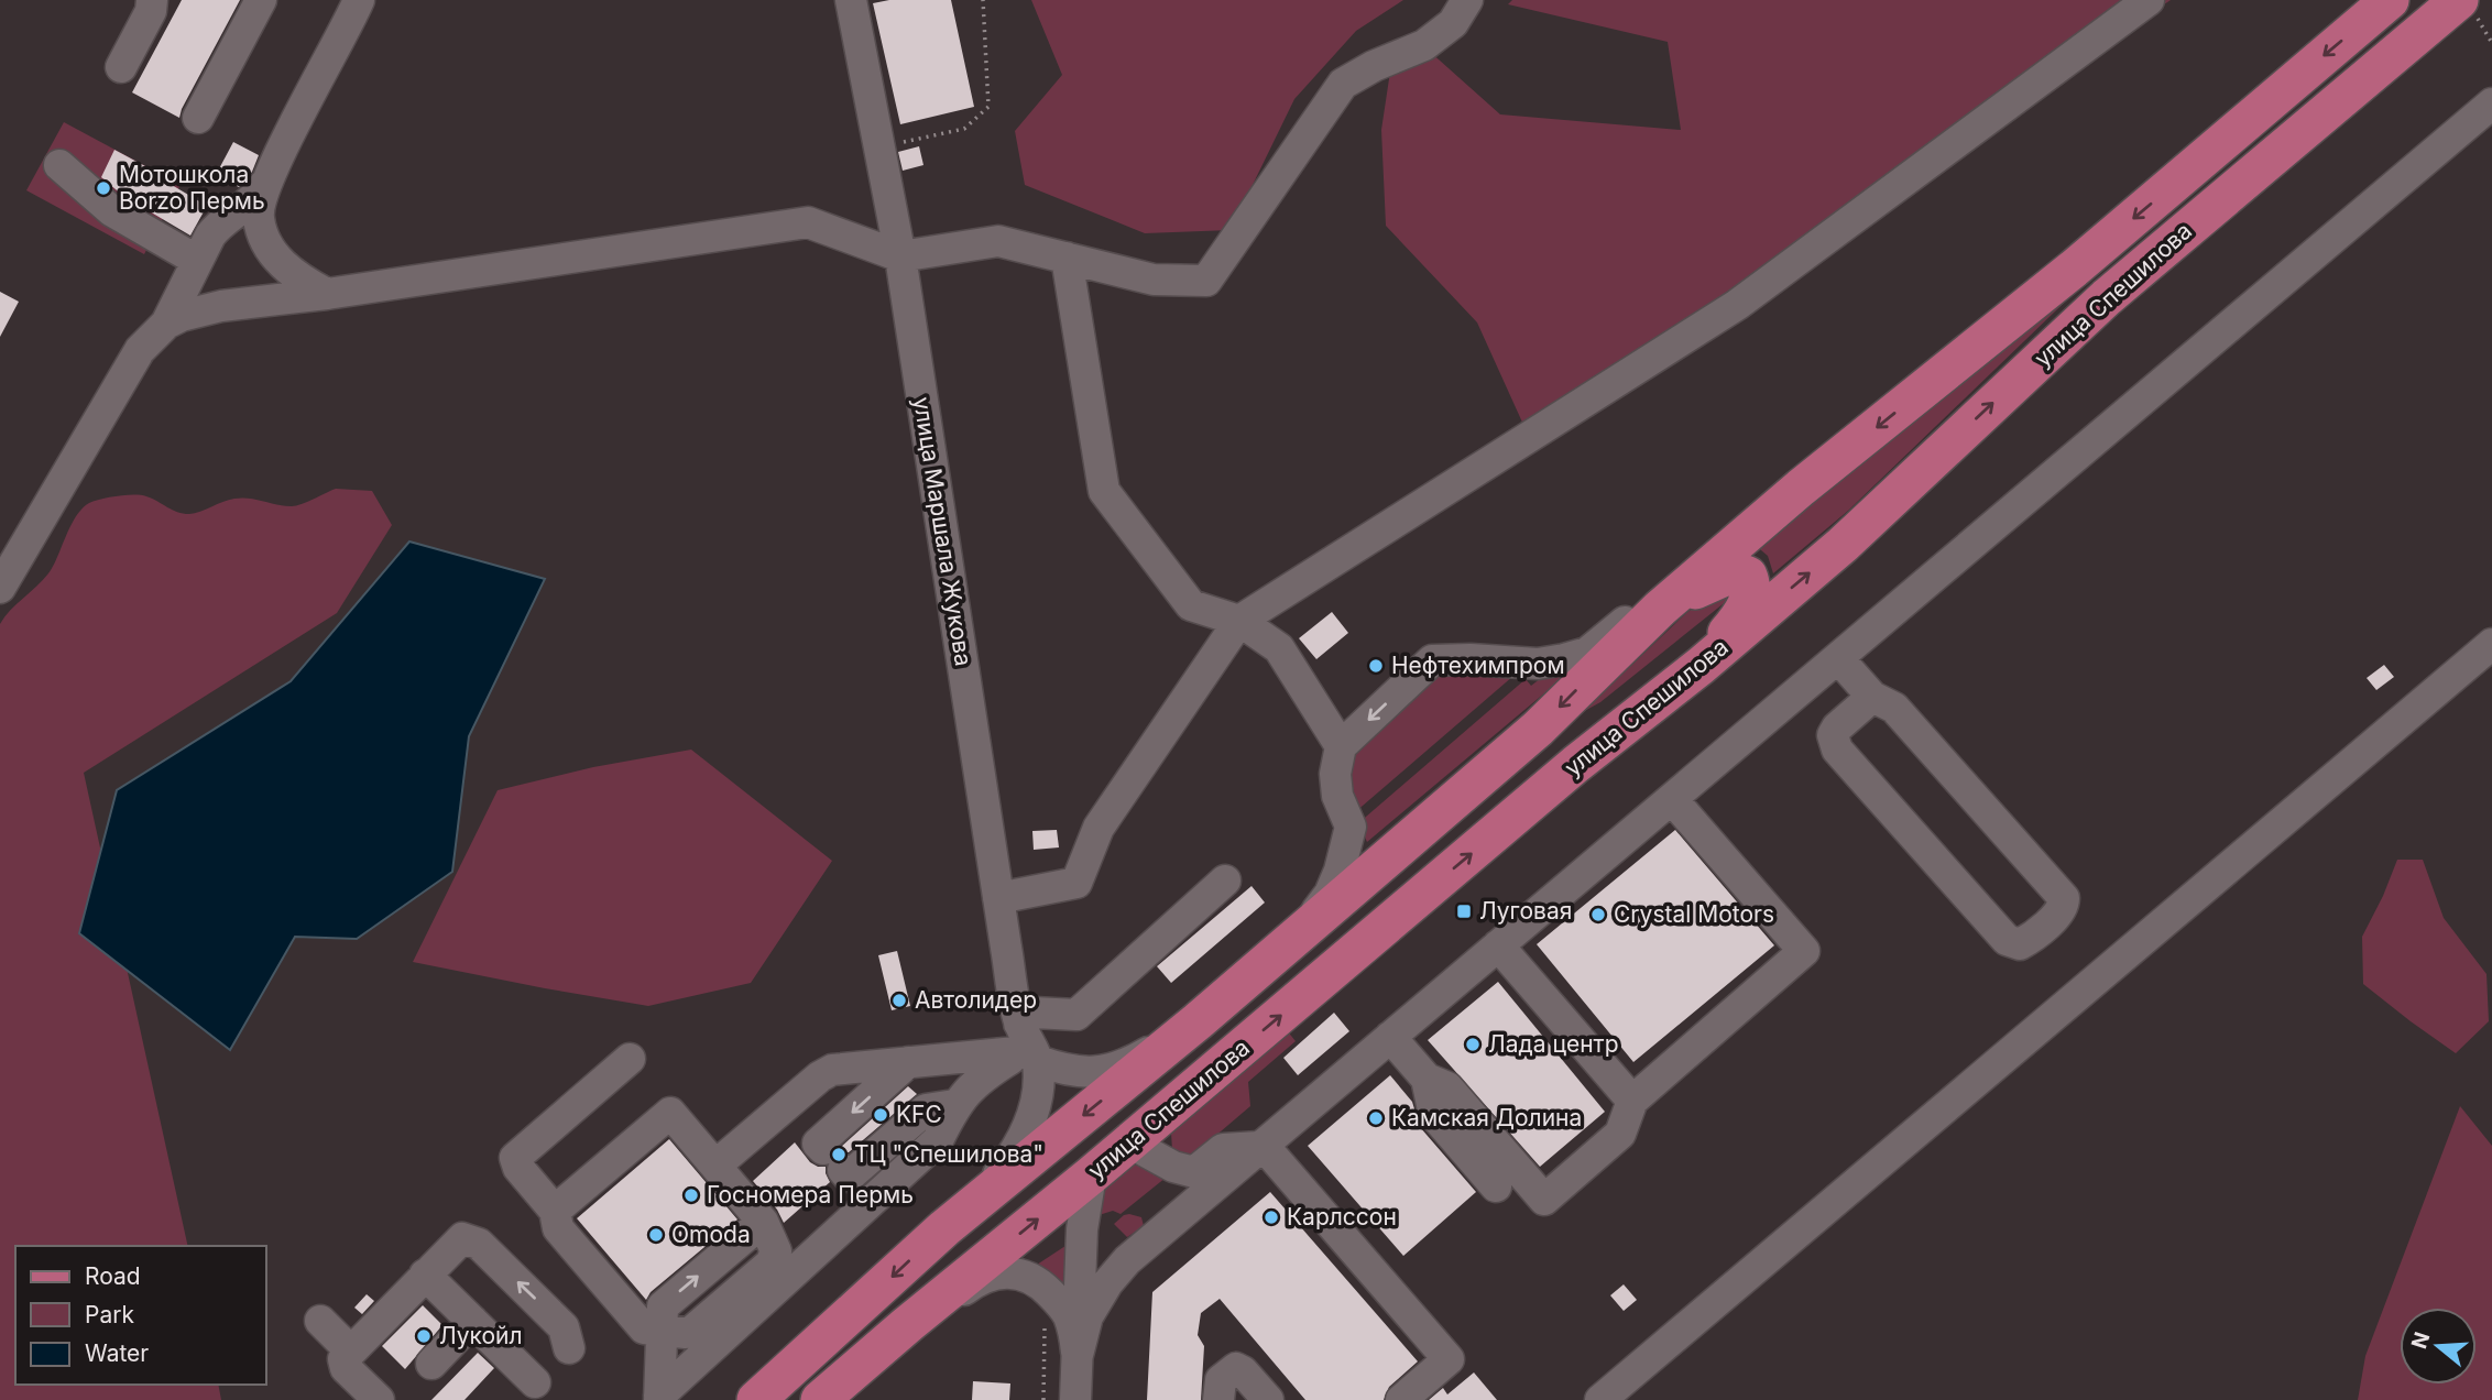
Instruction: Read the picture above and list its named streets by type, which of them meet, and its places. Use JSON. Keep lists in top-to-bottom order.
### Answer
{
  "streets": {
    "main road": ["улица Спешилова"],
    "street": ["улица Маршала Жукова"]
  },
  "crossings": [
    ["улица Спешилова", "улица Маршала Жукова"]
  ],
  "places": {
    "other": [
      "Мотошкола Borzo Пермь",
      "Нефтехимпром",
      "Crystal Motors",
      "Автолидер",
      "Лада центр",
      "KFC",
      "Камская Долина",
      "ТЦ \"Спешилова\"",
      "Госномера Пермь",
      "Карлссон",
      "Omoda",
      "Лукойл"
    ],
    "transit": ["Луговая"]
  },
  "legend": ["Road", "Park", "Water"],
  "north": "left"
}
